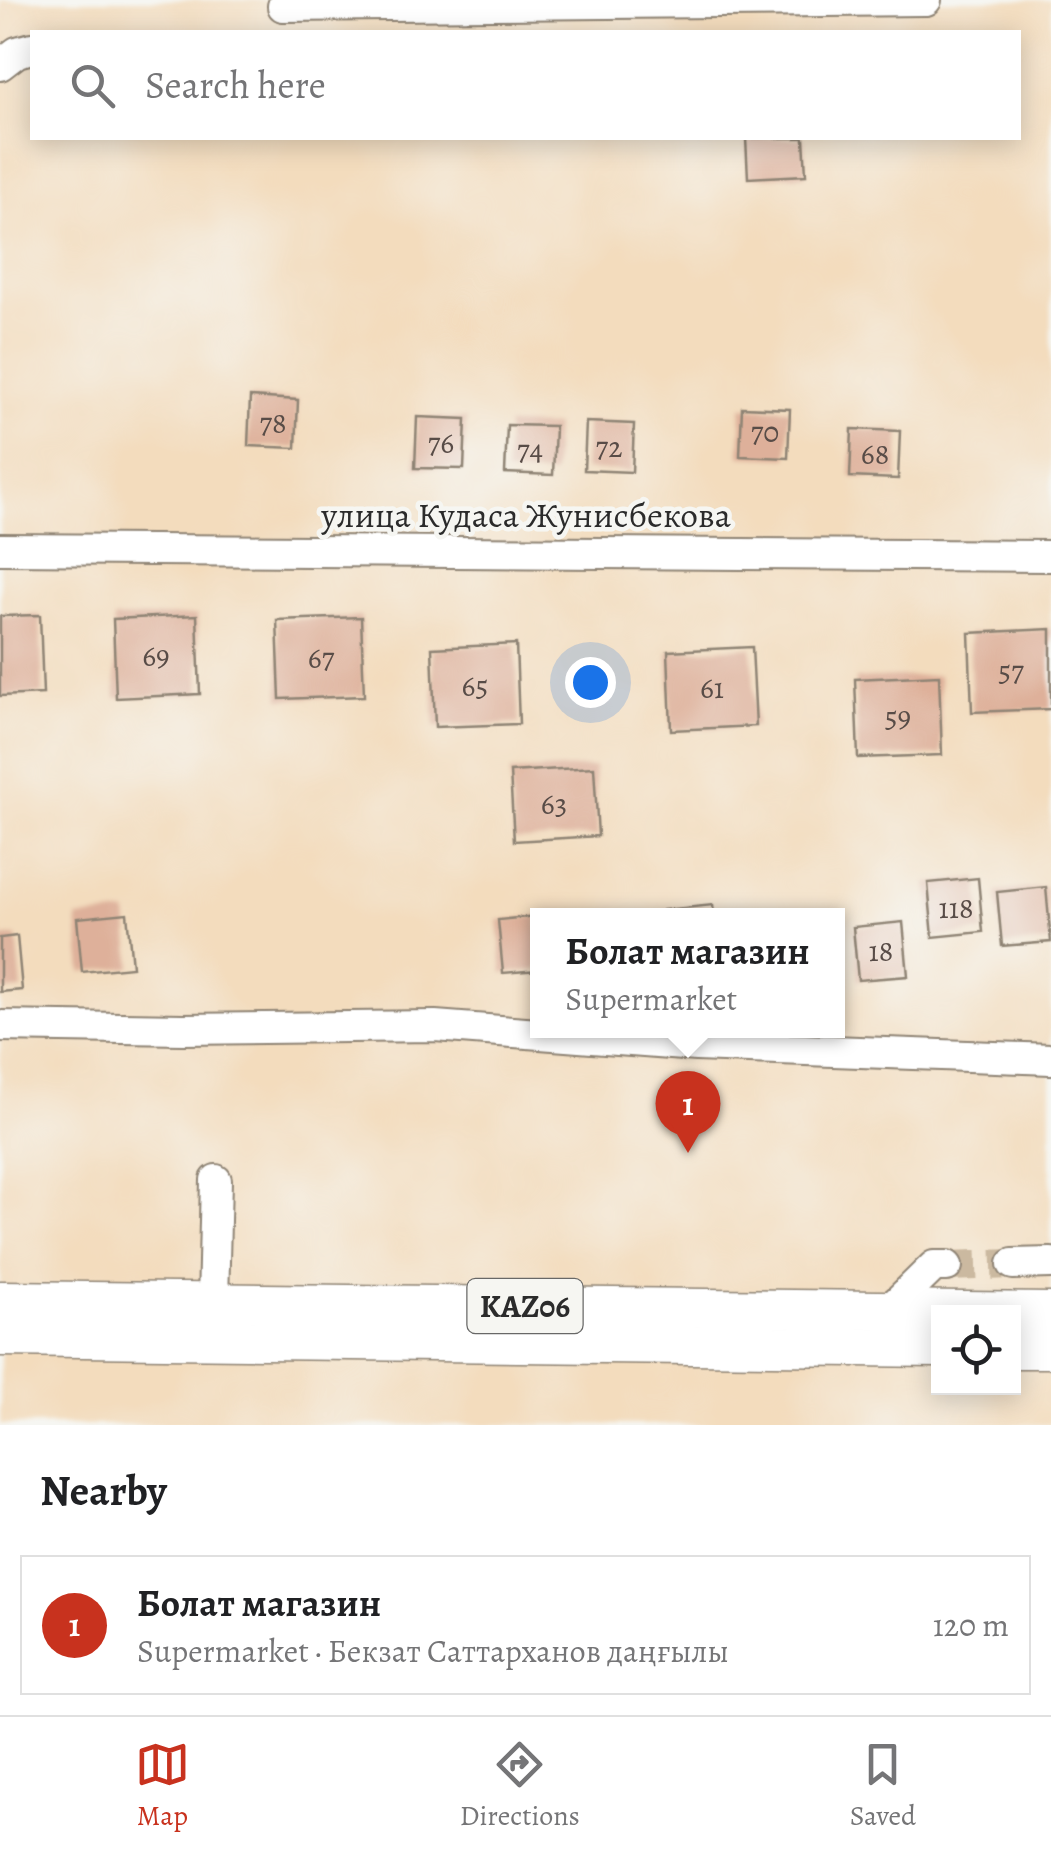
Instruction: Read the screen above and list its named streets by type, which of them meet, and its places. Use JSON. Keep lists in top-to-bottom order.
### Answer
{
  "streets": {
    "main road": ["KАZ06"],
    "street": ["улица Кудаса Жунисбекова"]
  },
  "house_numbers": [
    "78",
    "70",
    "76",
    "72",
    "74",
    "68",
    "69",
    "67",
    "57",
    "65",
    "61",
    "59",
    "63",
    "118",
    "18"
  ],
  "page": {
    "search": "Search here",
    "popup": ["Болат магазин", "Supermarket"],
    "pins": "1",
    "heading": "Nearby",
    "list": [
      {
        "mark": "1",
        "name": "Болат магазин",
        "note": "Supermarket · Бекзат Саттарханов даңғылы",
        "value": "120 m"
      }
    ],
    "nav": ["Map", "Directions", "Saved"]
  }
}
